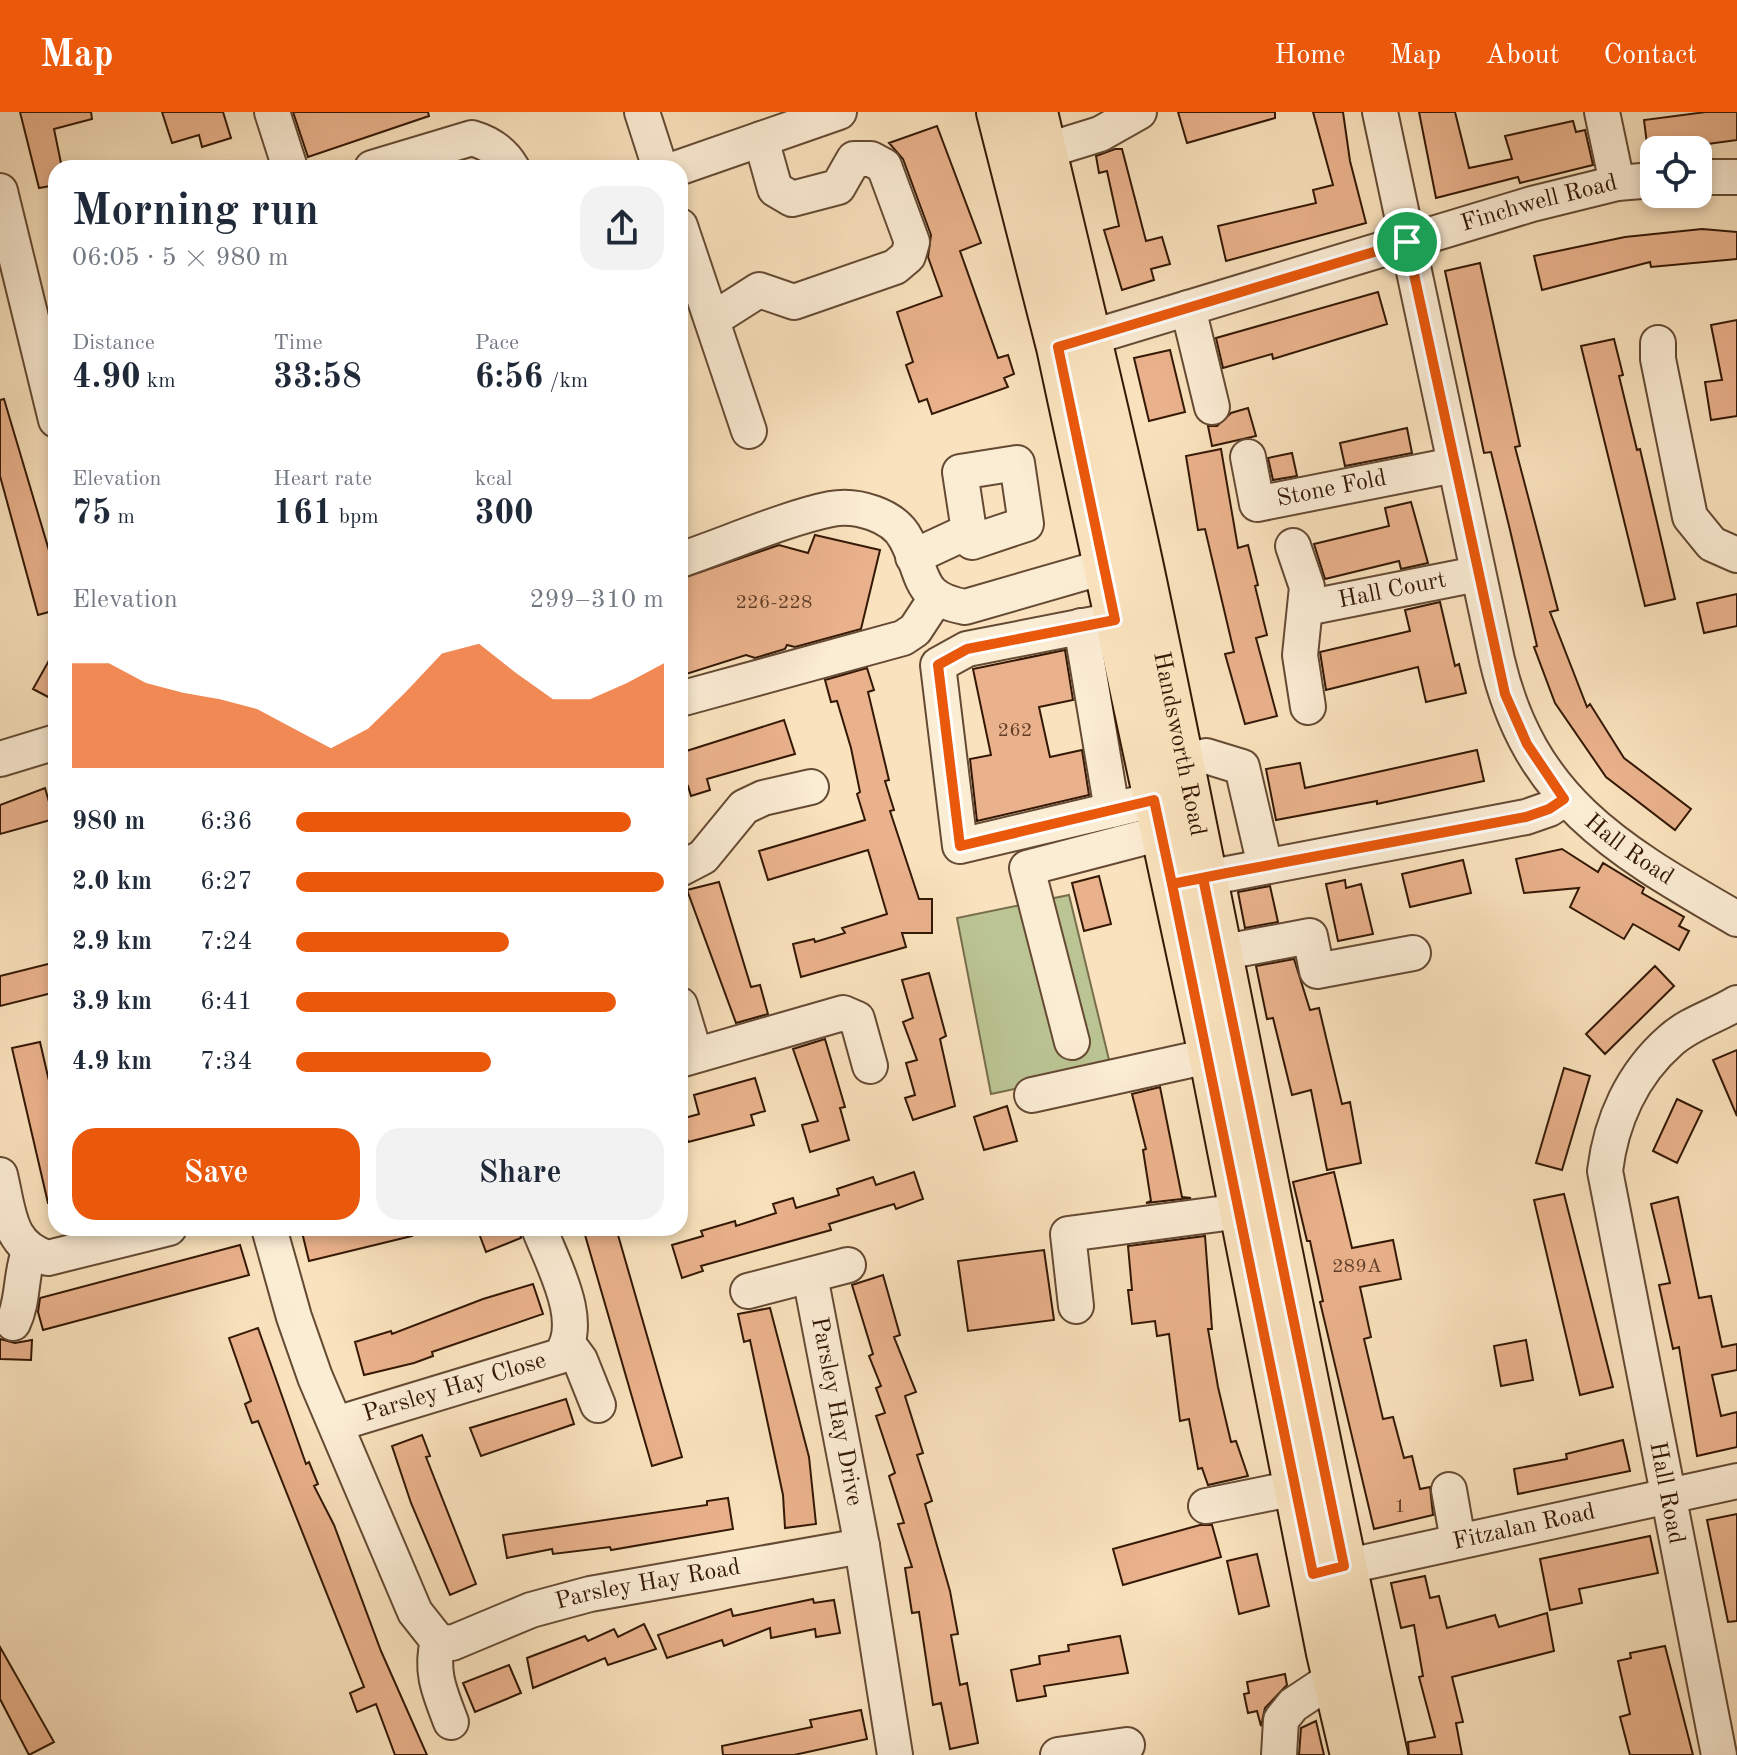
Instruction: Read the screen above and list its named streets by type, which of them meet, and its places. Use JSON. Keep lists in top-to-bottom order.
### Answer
{
  "streets": {
    "main road": ["Handsworth Road"],
    "street": [
      "Finchwell Road",
      "Stone Fold",
      "Hall Court",
      "Hall Road",
      "Parsley Hay Close",
      "Parsley Hay Drive",
      "Fitzalan Road",
      "Parsley Hay Road"
    ]
  },
  "crossings": [
    ["Finchwell Road", "Handsworth Road"],
    ["Finchwell Road", "Hall Road"],
    ["Stone Fold", "Hall Road"],
    ["Hall Court", "Hall Road"],
    ["Handsworth Road", "Fitzalan Road"],
    ["Hall Road", "Fitzalan Road"],
    ["Parsley Hay Drive", "Parsley Hay Road"]
  ],
  "house_numbers": [
    "226-228",
    "262",
    "289A",
    "1"
  ],
  "page": {
    "header": "Map",
    "nav": [
      "Home",
      "Map",
      "About",
      "Contact"
    ],
    "heading": ["Morning run", "06:05 · 5 × 980 m"],
    "stats": [
      ["Distance", "4.90 km"],
      ["Time", "33:58"],
      ["Pace", "6:56 /km"],
      ["Elevation", "75 m"],
      ["Heart rate", "161 bpm"],
      ["kcal", "300"]
    ],
    "chart": ["Elevation", "299–310 m"],
    "list": [
      {
        "name": "980 m",
        "note": "6:36"
      },
      {
        "name": "2.0 km",
        "note": "6:27"
      },
      {
        "name": "2.9 km",
        "note": "7:24"
      },
      {
        "name": "3.9 km",
        "note": "6:41"
      },
      {
        "name": "4.9 km",
        "note": "7:34"
      }
    ],
    "buttons": ["Save", "Share"]
  }
}
